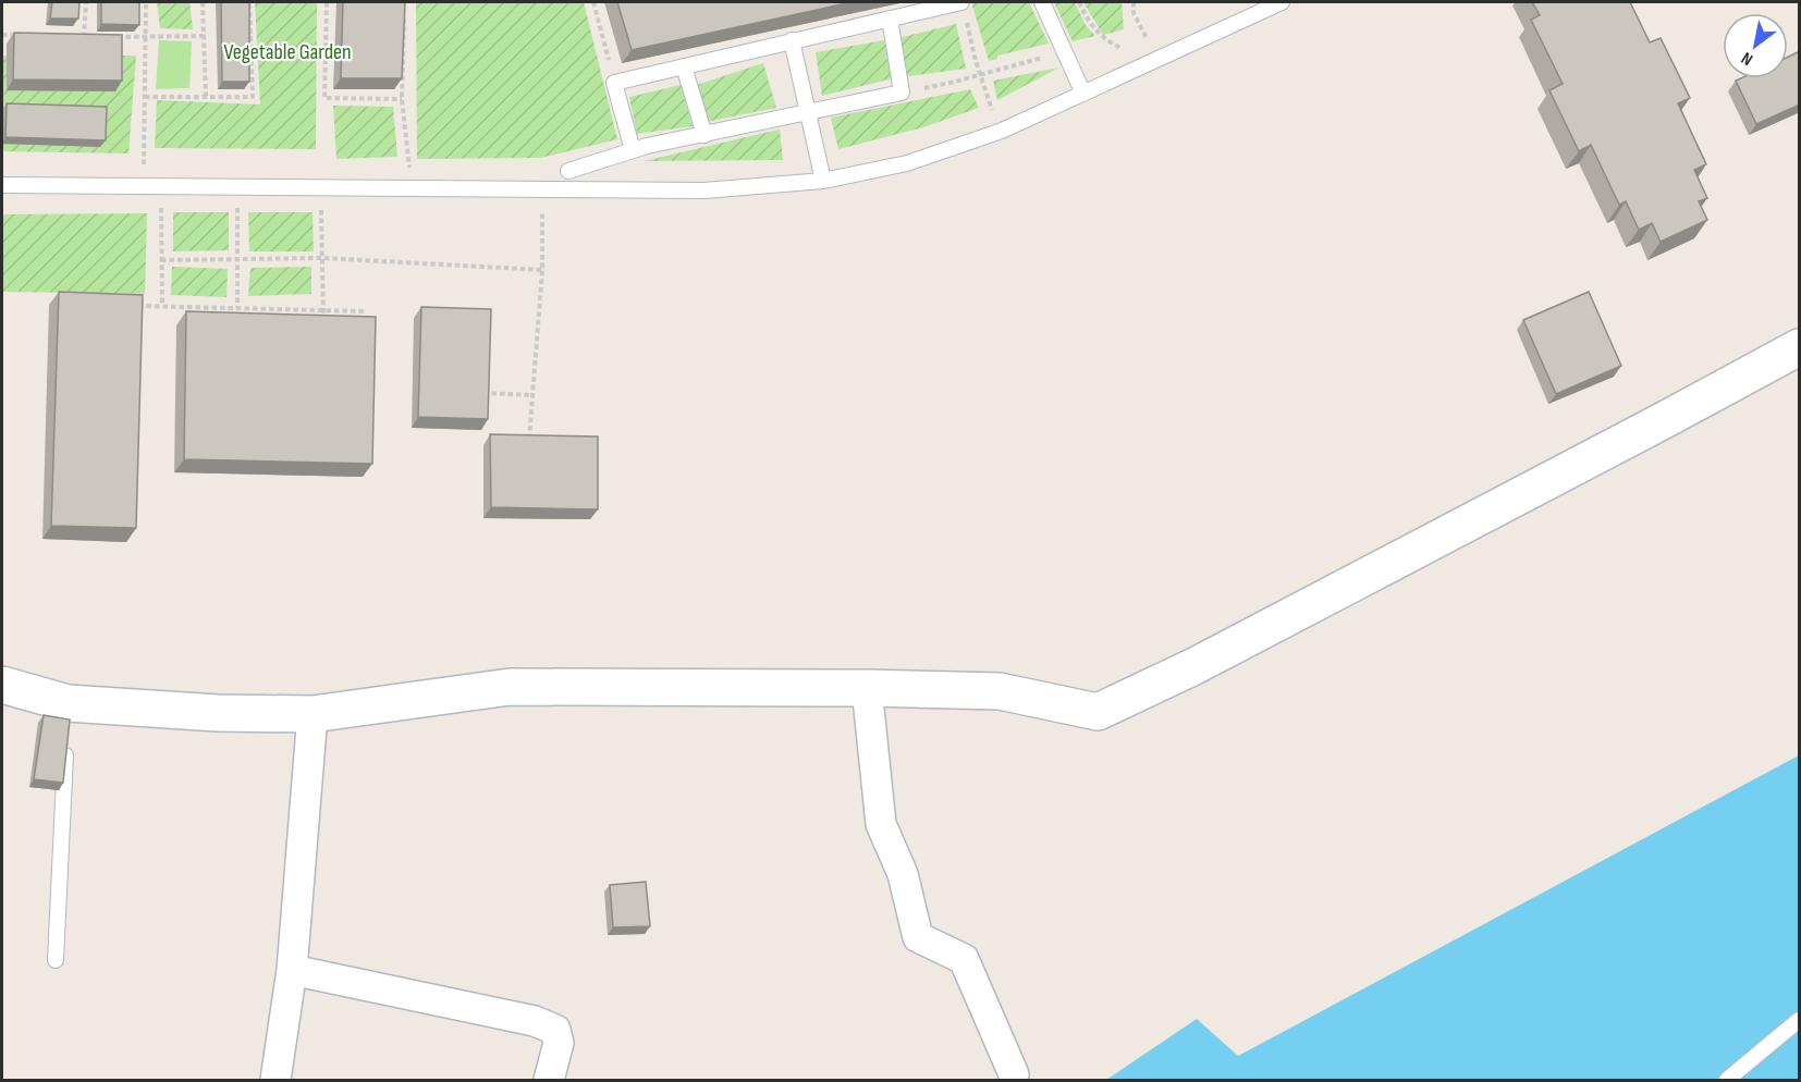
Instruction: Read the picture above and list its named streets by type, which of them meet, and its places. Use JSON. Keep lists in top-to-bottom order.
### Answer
{
  "parks": ["Vegetable Garden"],
  "north": "bottom left"
}
